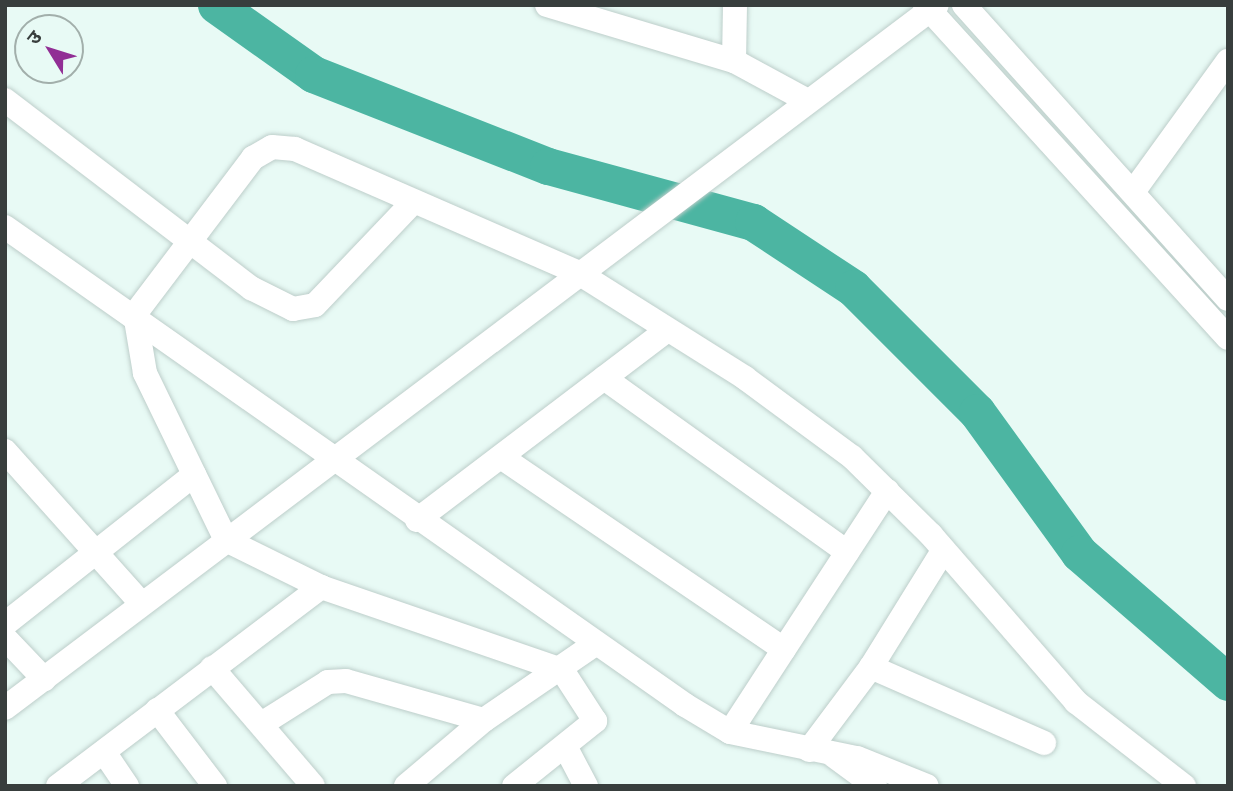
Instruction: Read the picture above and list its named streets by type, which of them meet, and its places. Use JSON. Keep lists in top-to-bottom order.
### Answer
{
  "north": "top left"
}
